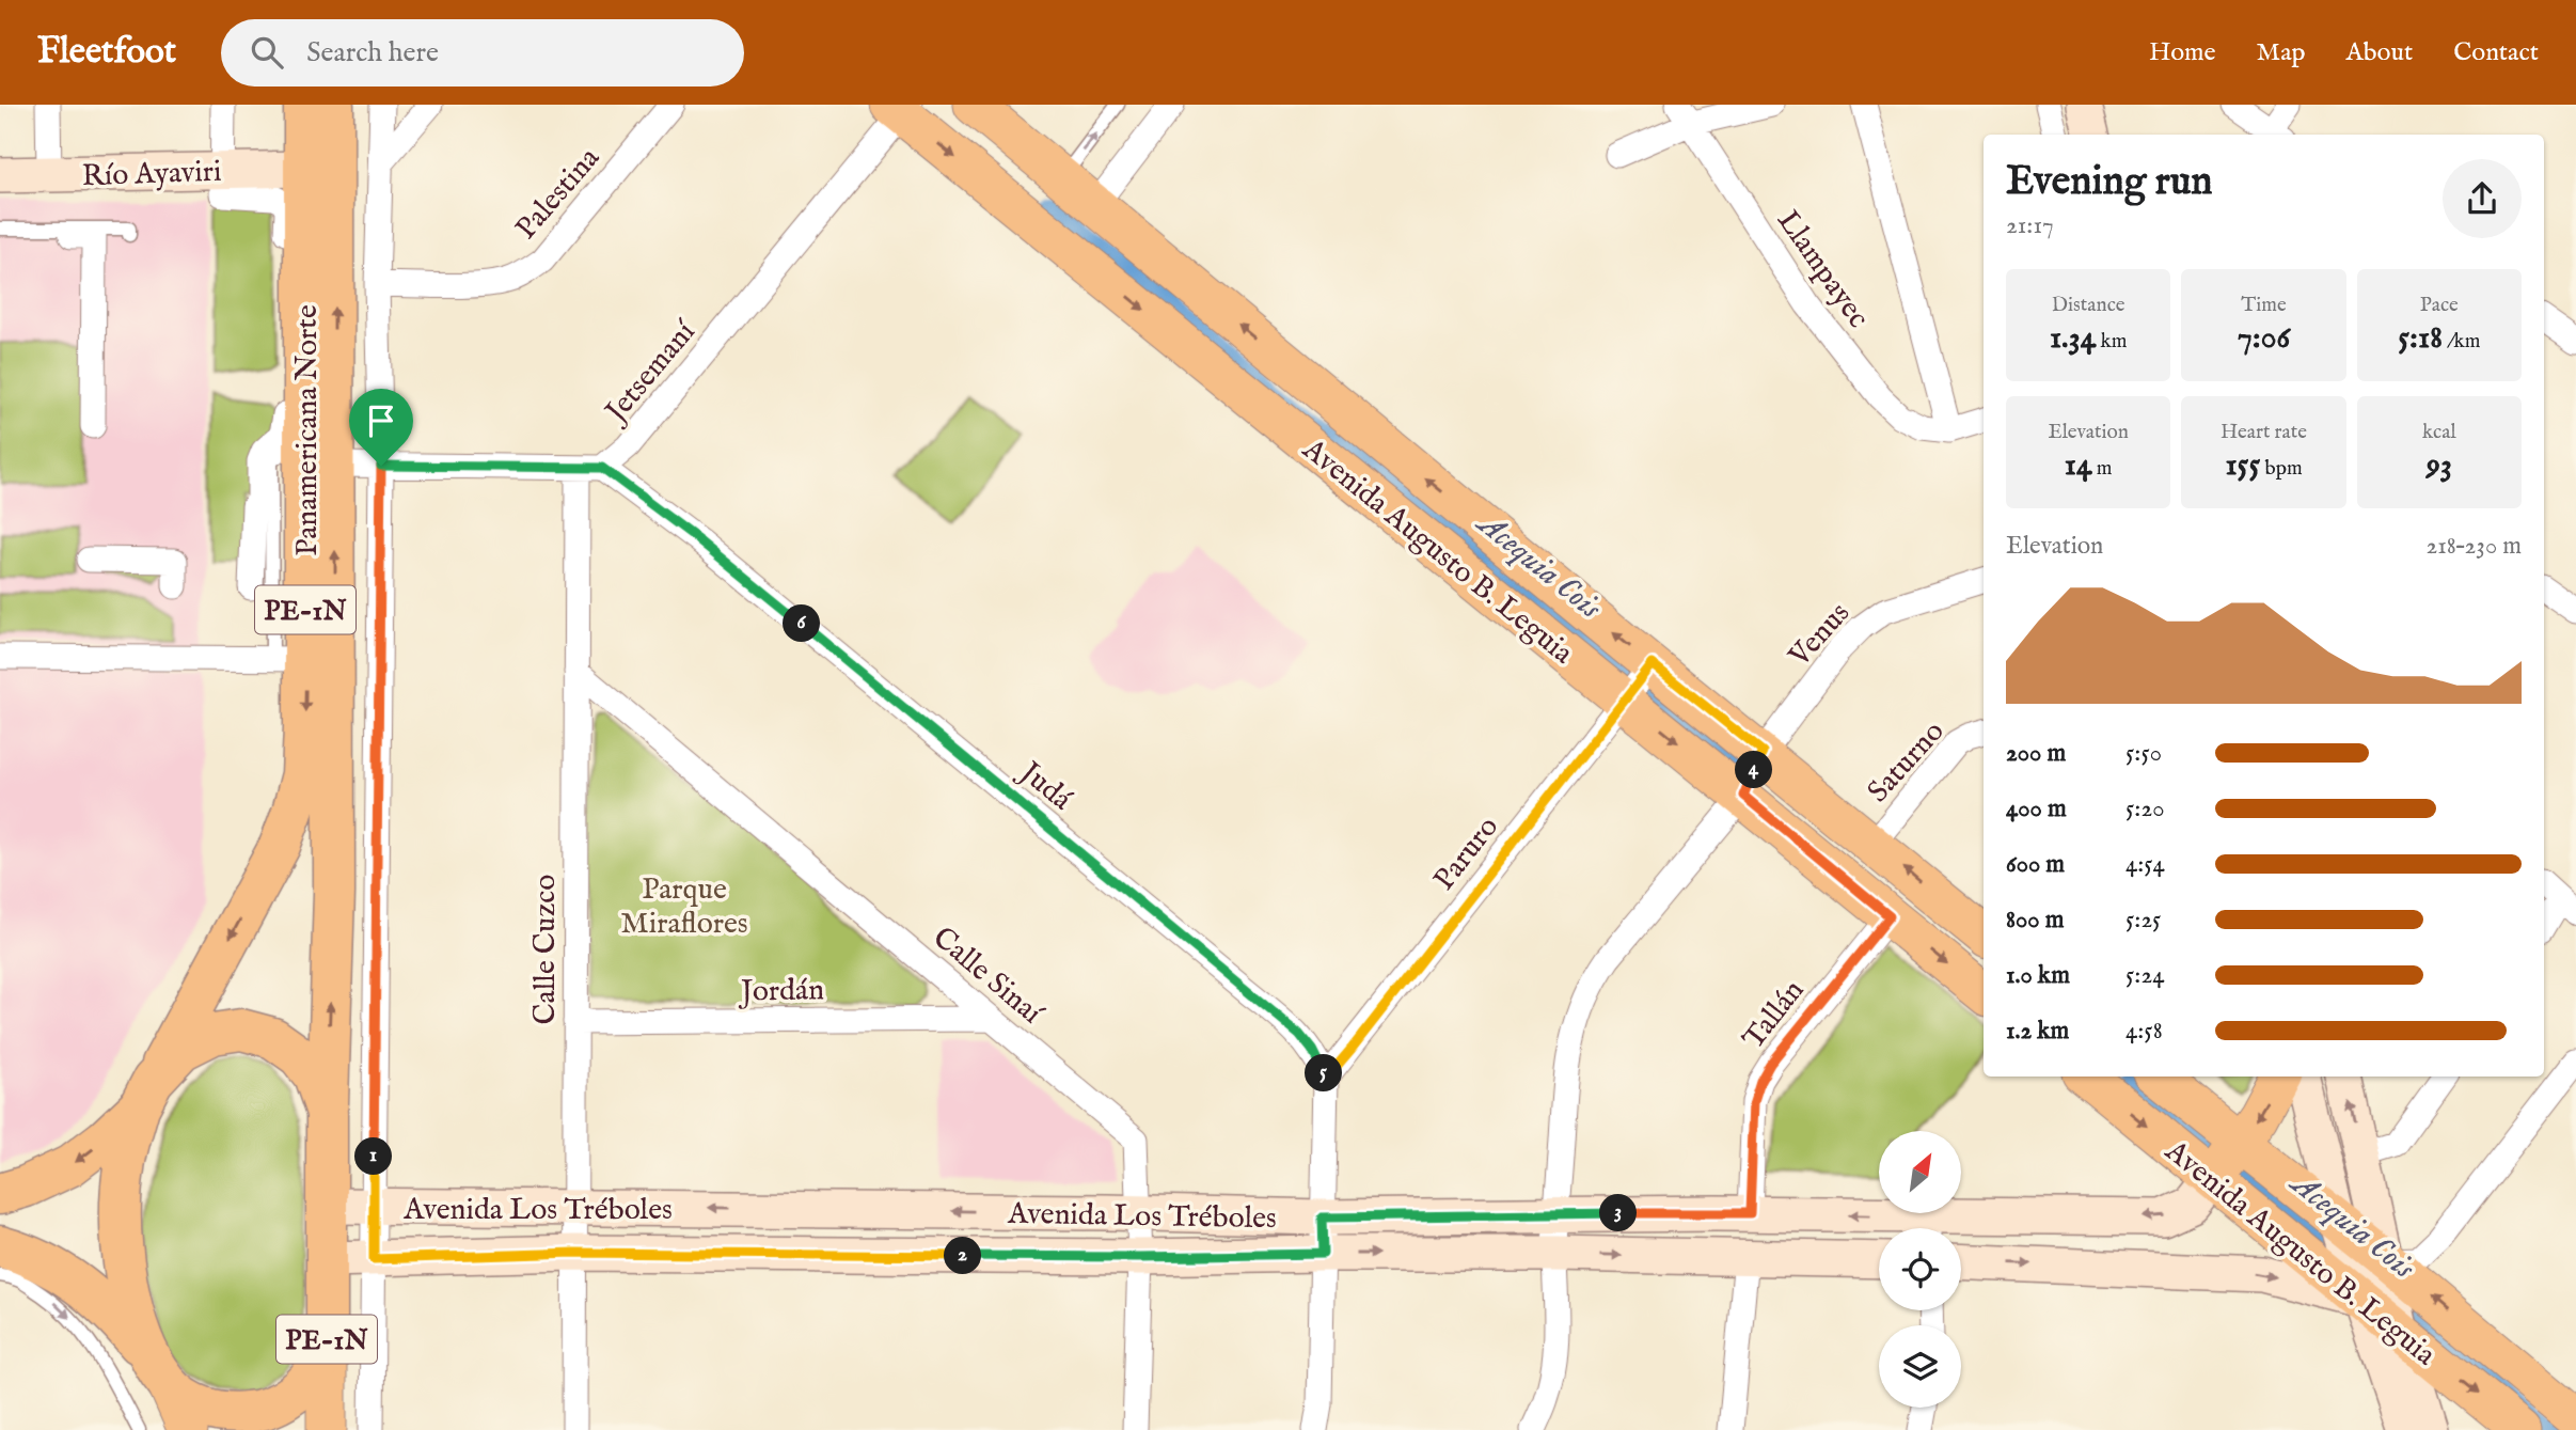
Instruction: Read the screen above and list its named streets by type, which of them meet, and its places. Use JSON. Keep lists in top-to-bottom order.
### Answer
{
  "streets": {
    "highway": ["Panamericana Norte", "PE-1N"],
    "main road": ["Río Ayaviri", "Avenida Augusto B. Leguia", "Avenida Los Tréboles"],
    "street": [
      "Palestina",
      "Llampayec",
      "Jetsemaní",
      "Venus",
      "Saturno",
      "Judá",
      "Paruro",
      "Calle Cuzco",
      "Calle Sinaí",
      "Jordán",
      "Tallán"
    ]
  },
  "crossings": [
    ["Río Ayaviri", "Panamericana Norte"],
    ["Jetsemaní", "Avenida Augusto B. Leguia"],
    ["Jetsemaní", "Judá"],
    ["Panamericana Norte", "PE-1N"],
    ["Avenida Augusto B. Leguia", "Venus"],
    ["Avenida Augusto B. Leguia", "Saturno"],
    ["Avenida Augusto B. Leguia", "Paruro"],
    ["Avenida Augusto B. Leguia", "Tallán"],
    ["Avenida Augusto B. Leguia", "Avenida Los Tréboles"],
    ["PE-1N", "Avenida Los Tréboles"],
    ["Venus", "Avenida Los Tréboles"],
    ["Judá", "Paruro"],
    ["Judá", "Avenida Los Tréboles"],
    ["Calle Cuzco", "Calle Sinaí"],
    ["Calle Cuzco", "Jordán"],
    ["Calle Cuzco", "Avenida Los Tréboles"],
    ["Calle Sinaí", "Jordán"],
    ["Calle Sinaí", "Avenida Los Tréboles"],
    ["Tallán", "Avenida Los Tréboles"]
  ],
  "water": ["Acequia Cois"],
  "parks": ["Parque Miraflores"],
  "north": "top right",
  "page": {
    "header": "Fleetfoot",
    "search": "Search here",
    "nav": [
      "Home",
      "Map",
      "About",
      "Contact"
    ],
    "heading": ["Evening run", "21:17"],
    "stats": [
      ["Distance", "1.34 km"],
      ["Time", "7:06"],
      ["Pace", "5:18 /km"],
      ["Elevation", "14 m"],
      ["Heart rate", "155 bpm"],
      ["kcal", "93"]
    ],
    "chart": ["Elevation", "218–230 m"],
    "pins": [
      "6",
      "4",
      "5",
      "1",
      "3",
      "2"
    ],
    "list": [
      {
        "name": "200 m",
        "note": "5:50"
      },
      {
        "name": "400 m",
        "note": "5:20"
      },
      {
        "name": "600 m",
        "note": "4:54"
      },
      {
        "name": "800 m",
        "note": "5:25"
      },
      {
        "name": "1.0 km",
        "note": "5:24"
      },
      {
        "name": "1.2 km",
        "note": "4:58"
      }
    ]
  }
}
